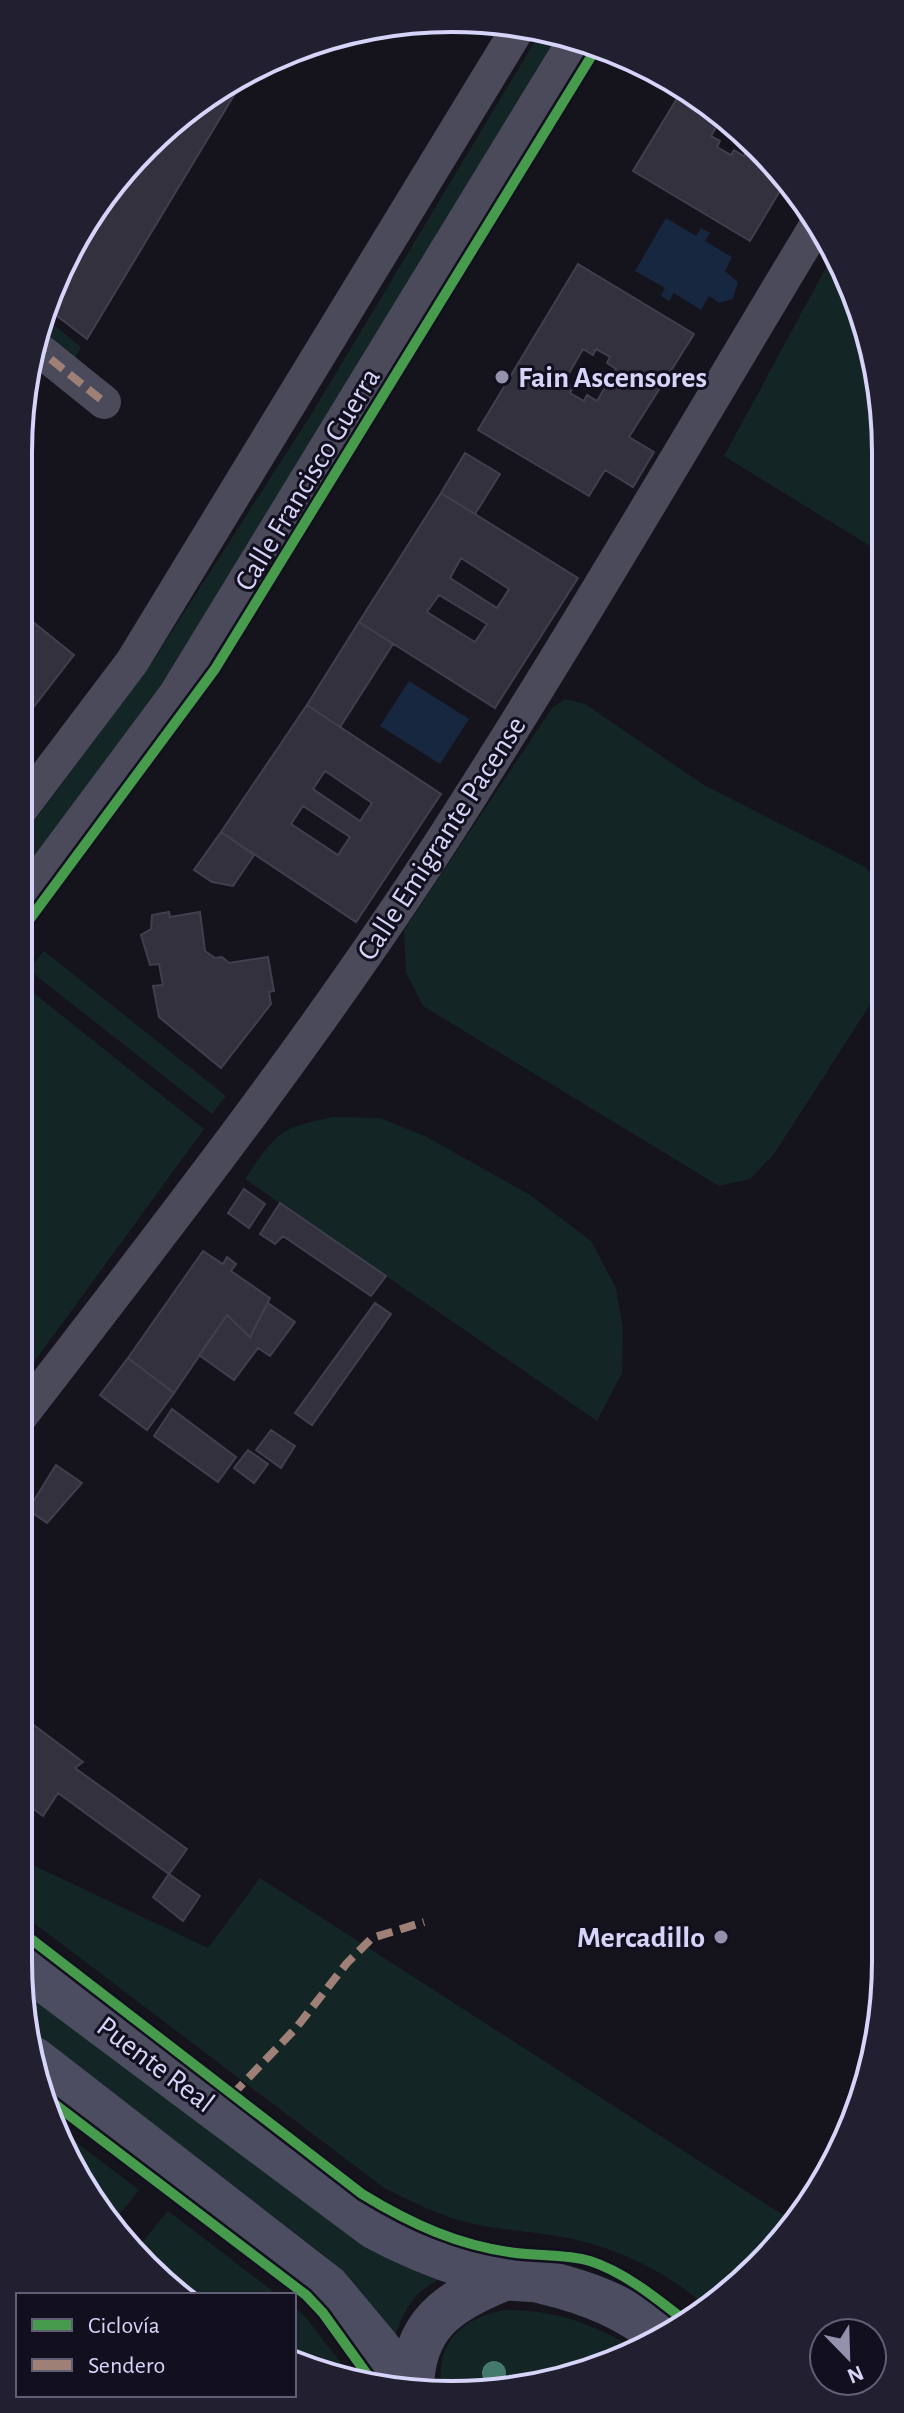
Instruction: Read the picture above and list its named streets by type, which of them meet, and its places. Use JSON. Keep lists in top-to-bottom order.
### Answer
{
  "streets": {
    "main road": ["Puente Real"],
    "street": ["Calle Francisco Guerra", "Calle Emigrante Pacense"]
  },
  "places": ["Fain Ascensores", "Mercadillo"],
  "legend": ["Ciclovía", "Sendero"],
  "north": "bottom right"
}
